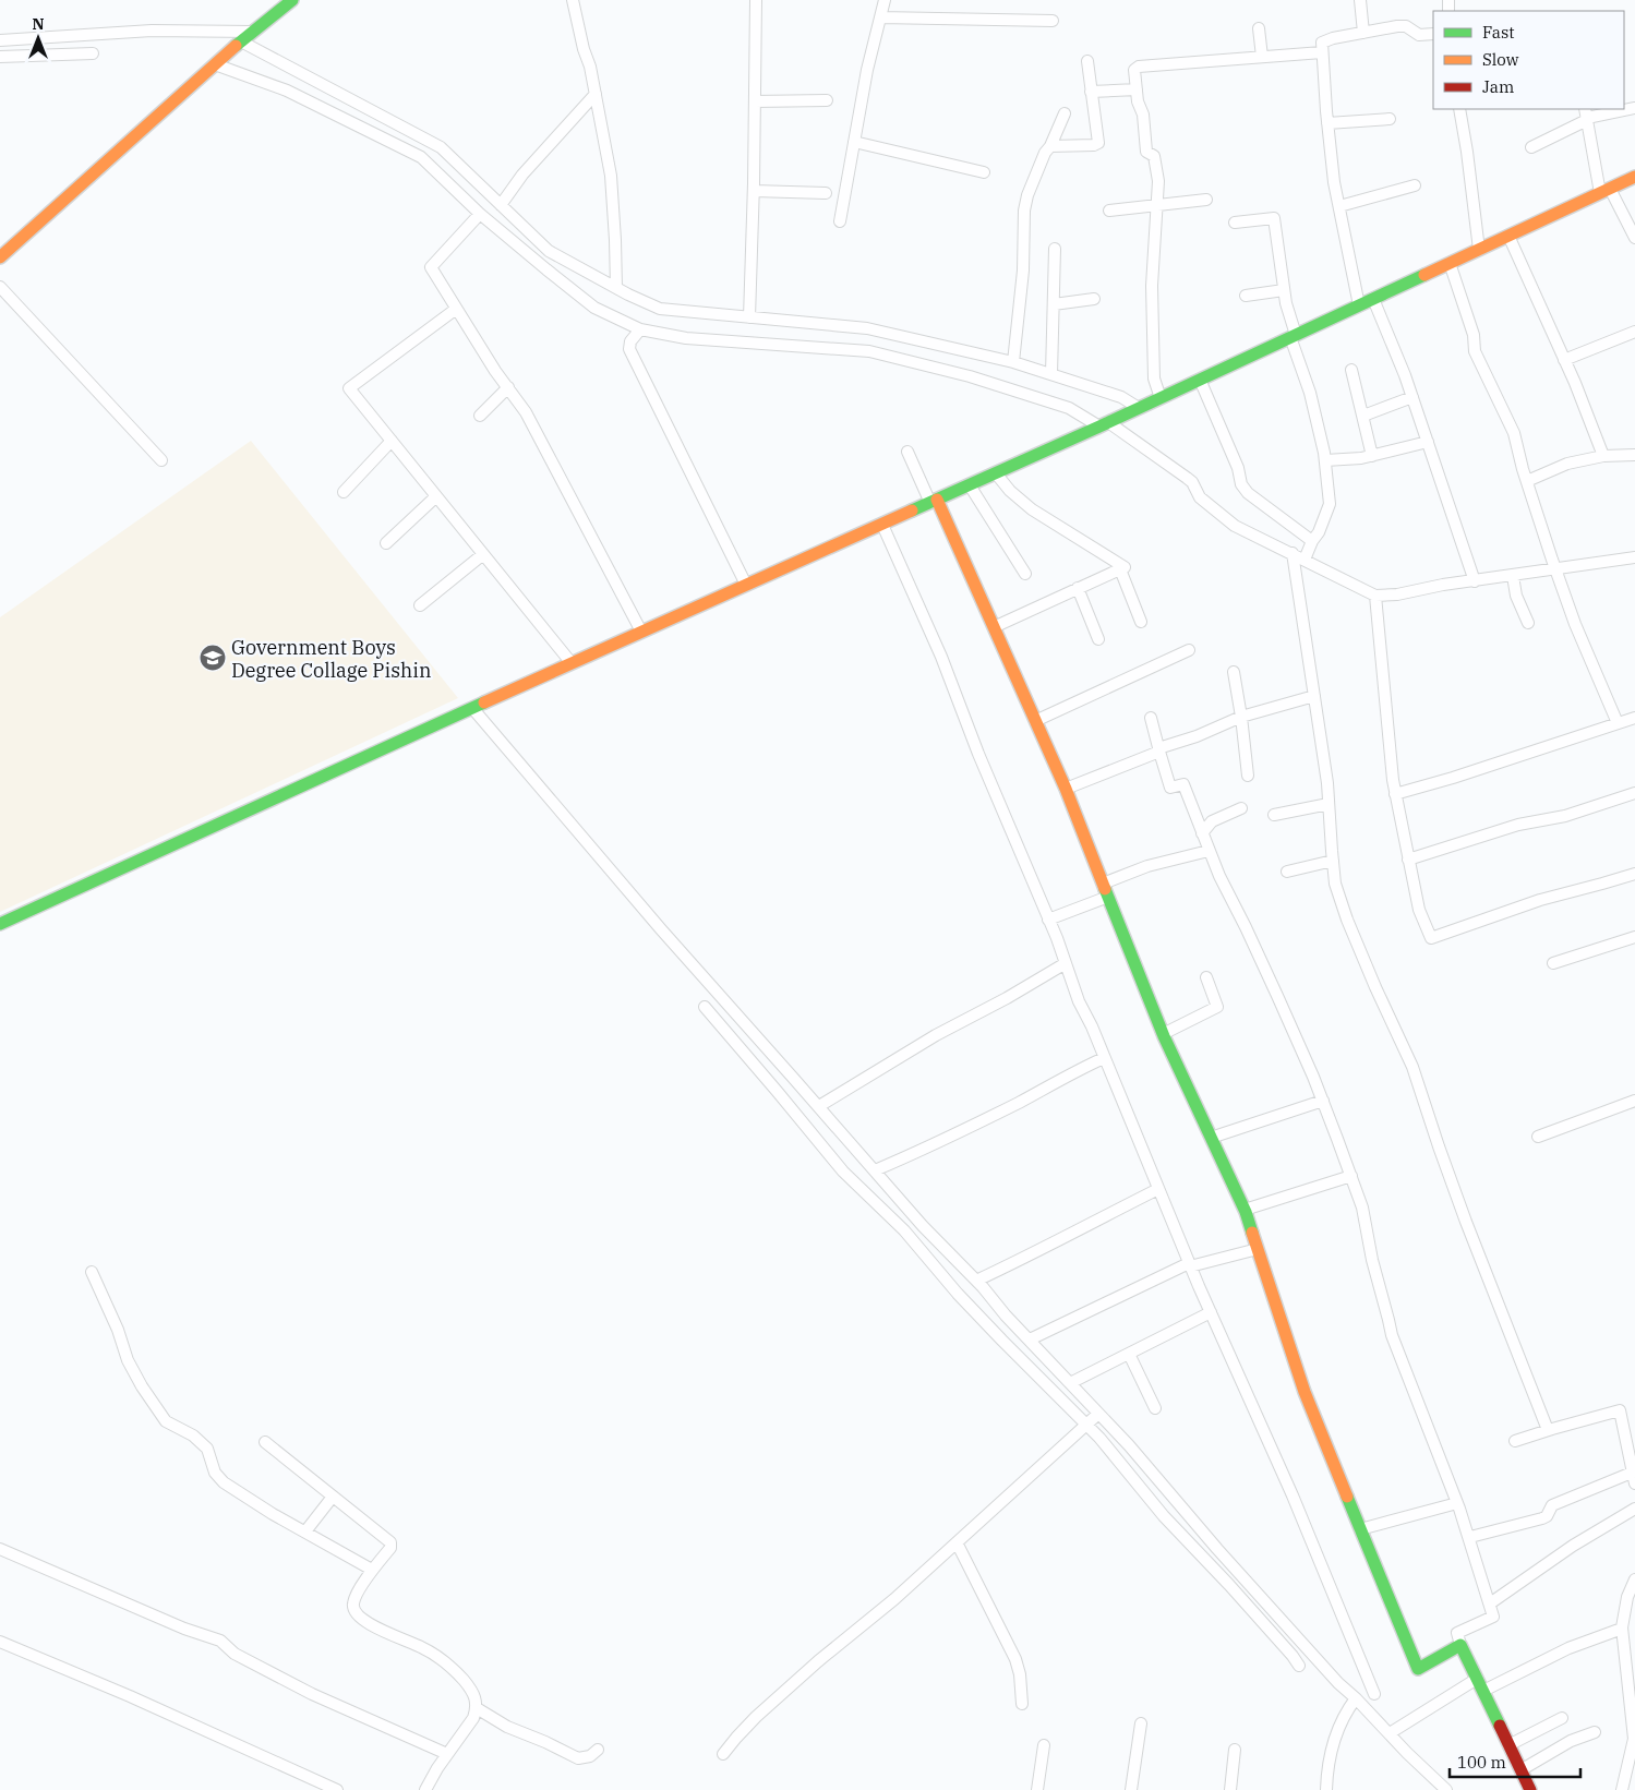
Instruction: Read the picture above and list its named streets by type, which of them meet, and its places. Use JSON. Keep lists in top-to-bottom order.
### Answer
{
  "places": {
    "school or university": ["Government Boys Degree Collage Pishin"]
  },
  "legend": ["Fast", "Slow", "Jam"],
  "scale_bar": "100 m",
  "north": "top"
}
